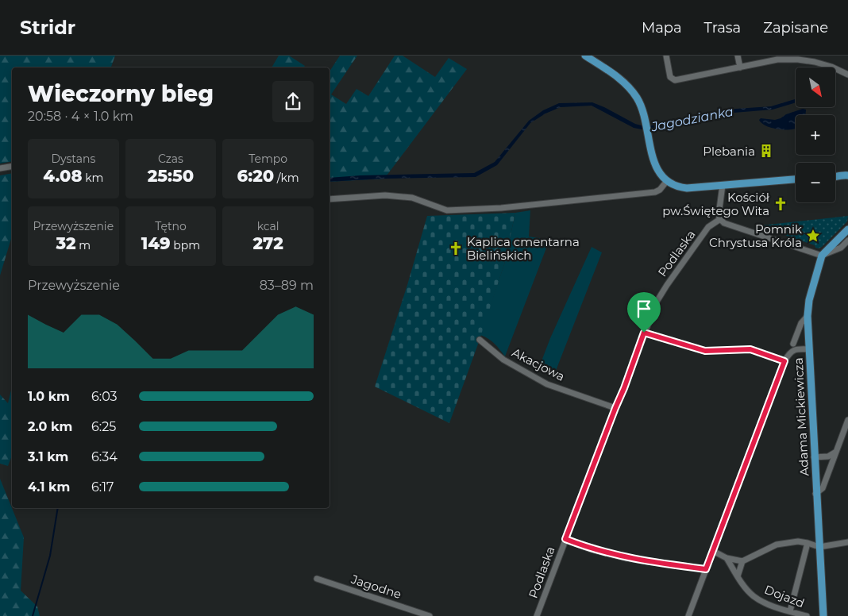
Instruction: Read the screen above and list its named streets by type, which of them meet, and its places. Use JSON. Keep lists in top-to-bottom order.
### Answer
{
  "streets": {
    "main road": ["Adama Mickiewicza"],
    "street": [
      "Podlaska",
      "Akacjowa",
      "Jagodne",
      "Dojazd"
    ]
  },
  "crossings": [
    ["Podlaska", "Akacjowa"]
  ],
  "water": ["Jagodzianka"],
  "places": {
    "building": ["Plebania"],
    "church": ["Kościół pw.Świętego Wita", "Kaplica cmentarna Bielińskich"],
    "place": ["Pomnik Chrystusa Króla"]
  },
  "north": "bottom right",
  "page": {
    "header": "Stridr",
    "nav": ["Mapa", "Trasa", "Zapisane"],
    "map_buttons": ["+", "−"],
    "heading": ["Wieczorny bieg", "20:58 · 4 × 1.0 km"],
    "stats": [
      ["Dystans", "4.08 km"],
      ["Czas", "25:50"],
      ["Tempo", "6:20 /km"],
      ["Przewyższenie", "32 m"],
      ["Tętno", "149 bpm"],
      ["kcal", "272"]
    ],
    "chart": ["Przewyższenie", "83–89 m"],
    "list": [
      {
        "name": "1.0 km",
        "note": "6:03"
      },
      {
        "name": "2.0 km",
        "note": "6:25"
      },
      {
        "name": "3.1 km",
        "note": "6:34"
      },
      {
        "name": "4.1 km",
        "note": "6:17"
      }
    ]
  }
}
